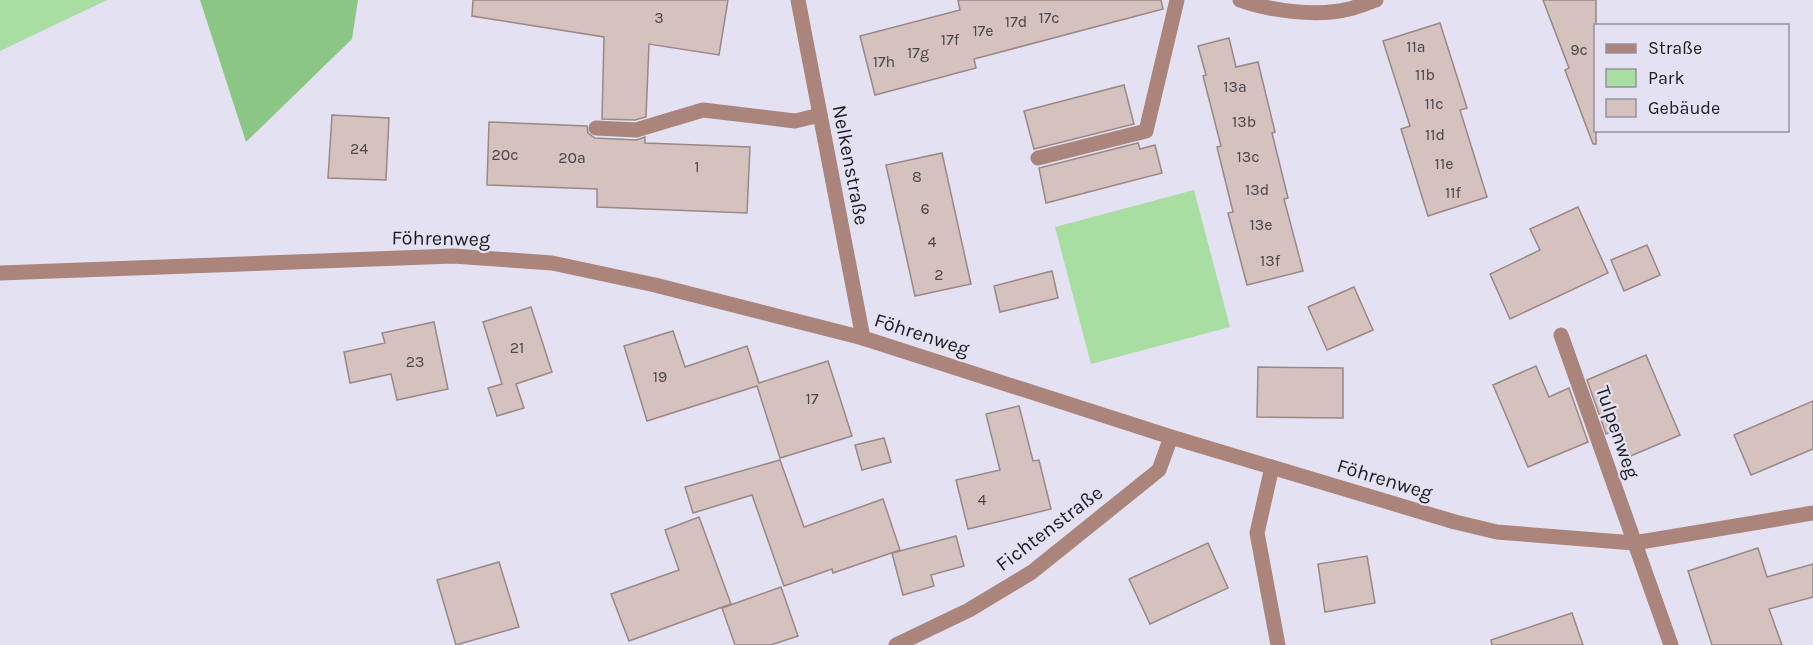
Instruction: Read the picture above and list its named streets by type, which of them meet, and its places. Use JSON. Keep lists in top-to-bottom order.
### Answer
{
  "streets": {
    "street": [
      "Nelkenstraße",
      "Föhrenweg",
      "Tulpenweg",
      "Fichtenstraße"
    ]
  },
  "crossings": [
    ["Nelkenstraße", "Föhrenweg"],
    ["Föhrenweg", "Tulpenweg"],
    ["Föhrenweg", "Fichtenstraße"]
  ],
  "house_numbers": [
    "3",
    "17c",
    "17d",
    "17e",
    "17f",
    "11a",
    "9c",
    "17g",
    "17h",
    "11b",
    "13a",
    "11c",
    "13b",
    "11d",
    "24",
    "20c",
    "13c",
    "20a",
    "11e",
    "1",
    "8",
    "13d",
    "11f",
    "6",
    "13e",
    "4",
    "13f",
    "2",
    "21",
    "23",
    "19",
    "17",
    "4"
  ],
  "legend": ["Straße", "Park", "Gebäude"]
}
